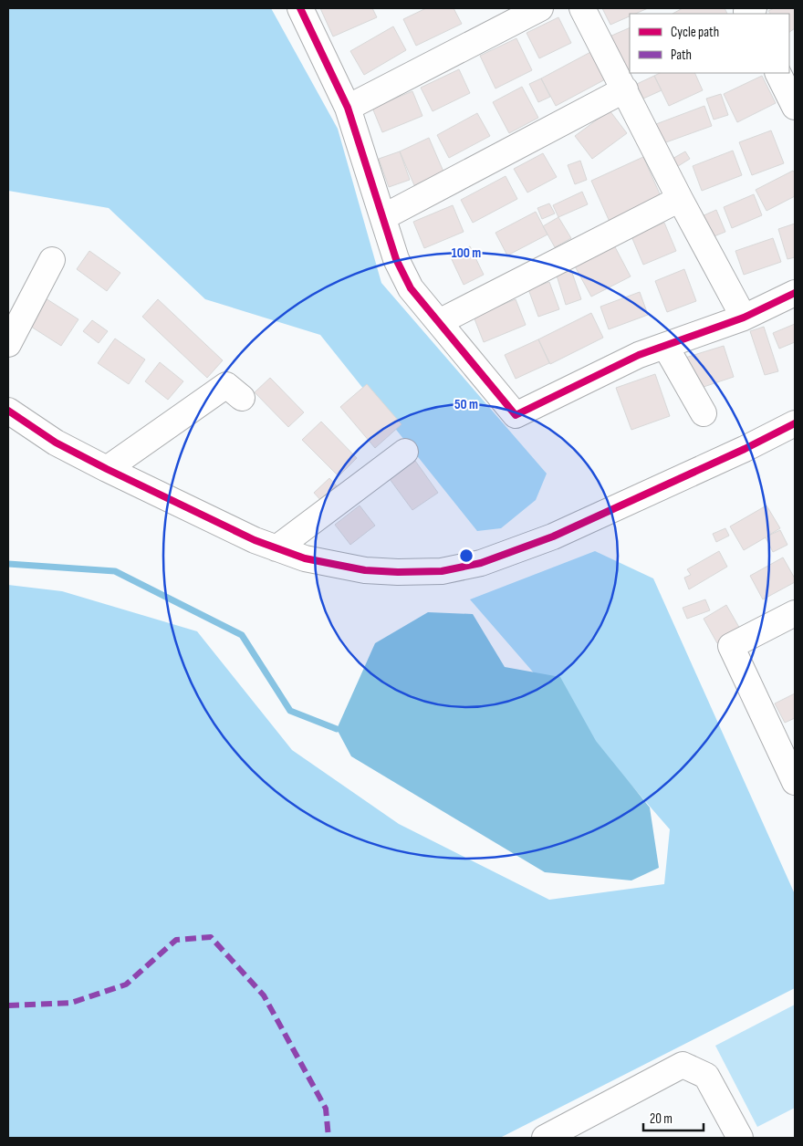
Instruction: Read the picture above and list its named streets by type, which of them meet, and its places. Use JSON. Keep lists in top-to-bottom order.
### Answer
{
  "legend": ["Cycle path", "Path"],
  "scale_bar": "20 m",
  "rings": ["100 m", "50 m"]
}
